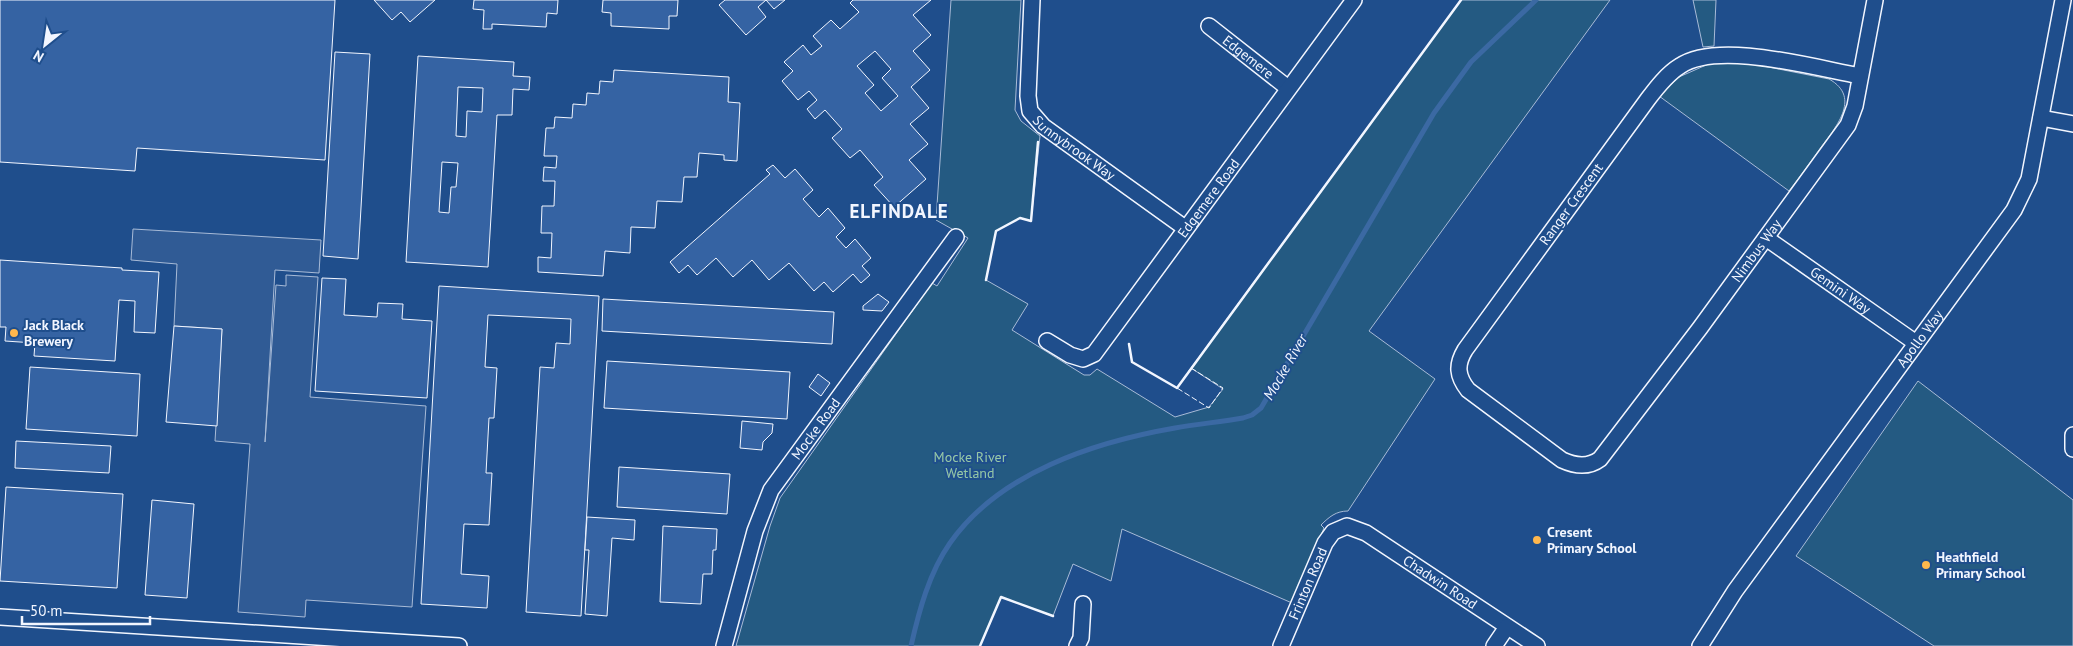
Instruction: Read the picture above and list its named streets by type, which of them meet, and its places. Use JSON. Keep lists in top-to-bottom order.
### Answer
{
  "streets": {
    "street": [
      "Edgemere",
      "Sunnybrook Way",
      "Edgemere Road",
      "Ranger Crescent",
      "Nimbus Way",
      "Gemini Way",
      "Apollo Way",
      "Mocke Road",
      "Chadwin Road",
      "Frinton Road"
    ]
  },
  "crossings": [
    ["Edgemere", "Edgemere Road"],
    ["Sunnybrook Way", "Edgemere Road"],
    ["Ranger Crescent", "Nimbus Way"],
    ["Nimbus Way", "Gemini Way"],
    ["Gemini Way", "Apollo Way"],
    ["Chadwin Road", "Frinton Road"]
  ],
  "districts": ["ELFINDALE"],
  "water": ["Mocke River"],
  "parks": ["Mocke River Wetland"],
  "places": ["Jack Black Brewery", "Cresent Primary School", "Heathfield Primary School"],
  "scale_bar": "50 m",
  "north": "bottom left"
}
